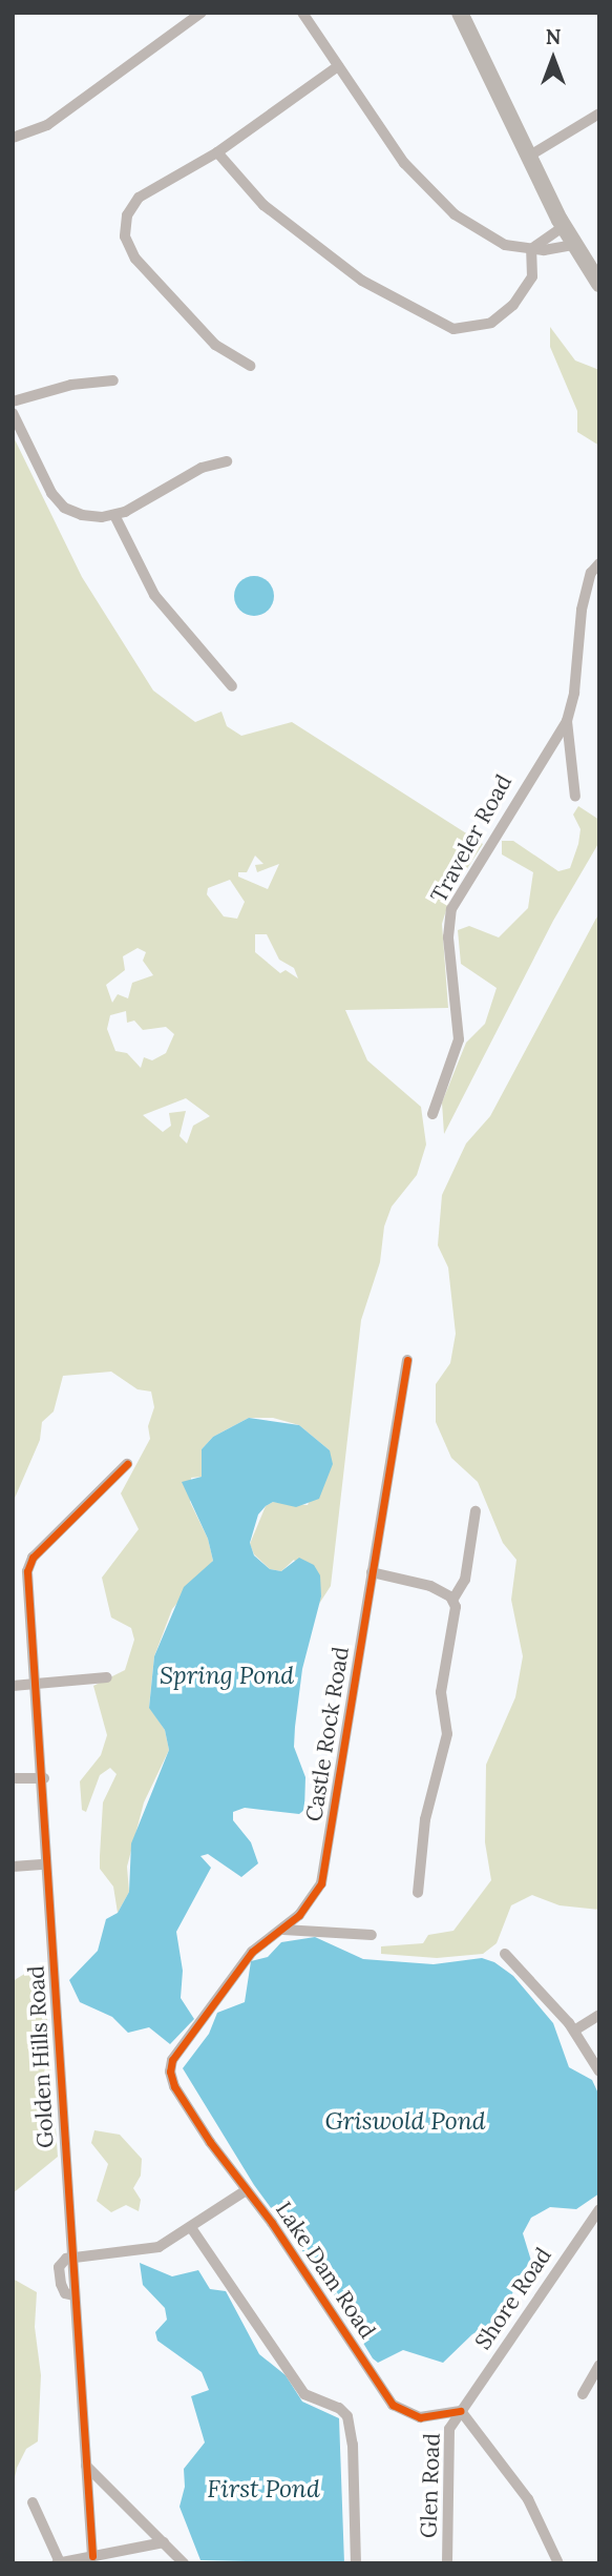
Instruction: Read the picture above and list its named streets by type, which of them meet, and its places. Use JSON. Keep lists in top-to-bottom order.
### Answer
{
  "streets": {
    "street": [
      "Traveler Road",
      "Castle Rock Road",
      "Golden Hills Road",
      "Lake Dam Road",
      "Shore Road",
      "Glen Road"
    ]
  },
  "crossings": [
    ["Castle Rock Road", "Lake Dam Road"],
    ["Lake Dam Road", "Shore Road"],
    ["Lake Dam Road", "Glen Road"],
    ["Shore Road", "Glen Road"]
  ],
  "water": ["Spring Pond", "Griswold Pond", "First Pond"],
  "north": "top"
}
